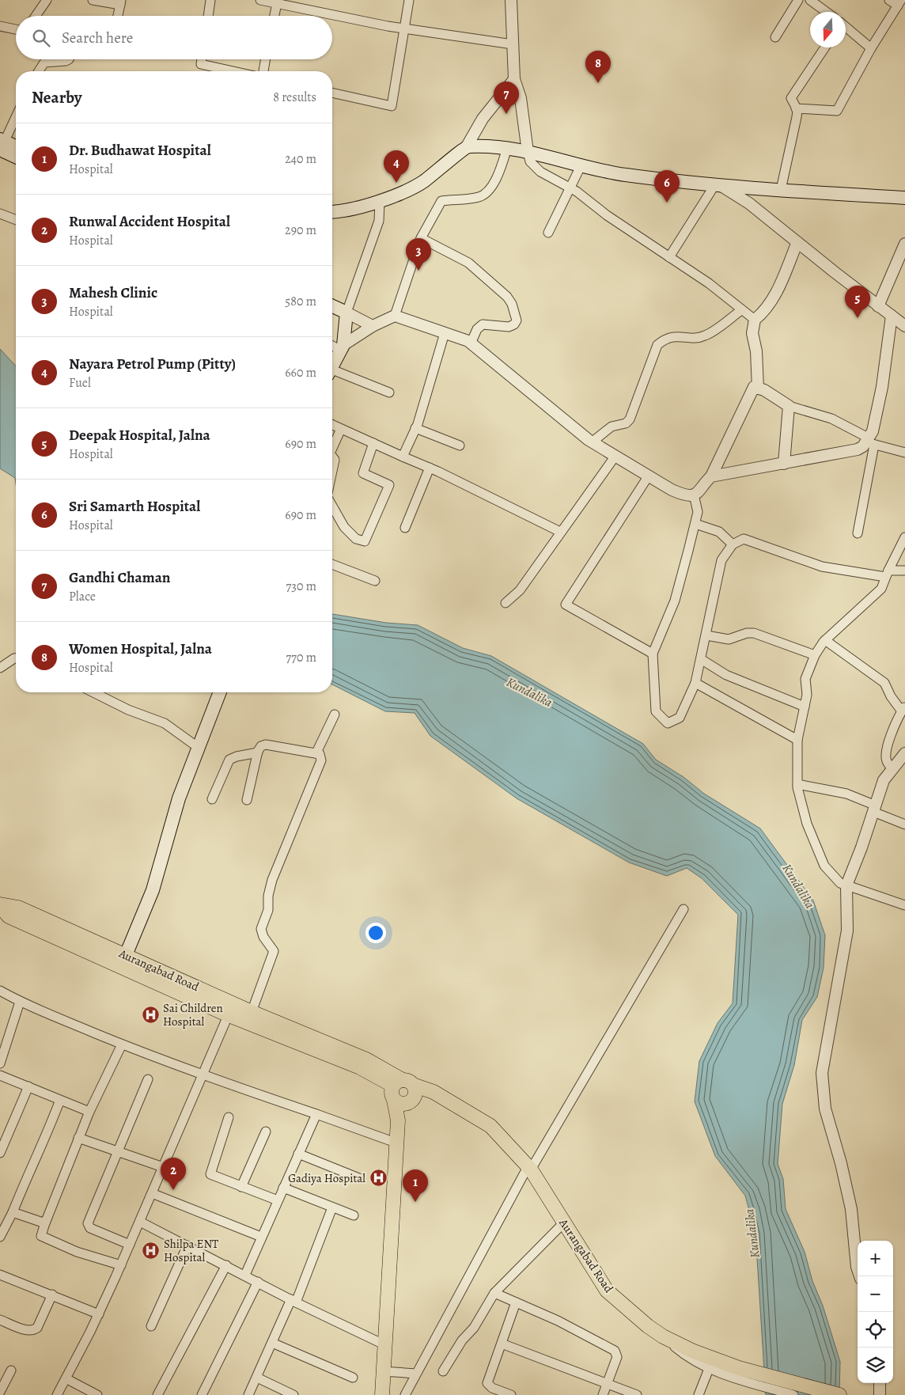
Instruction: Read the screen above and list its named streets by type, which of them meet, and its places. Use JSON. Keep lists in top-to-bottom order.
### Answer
{
  "streets": {
    "main road": ["Aurangabad Road"]
  },
  "water": ["Kundalika"],
  "places": {
    "hospital": ["Sai Children Hospital", "Gadiya Hospital", "Shilpa ENT Hospital"]
  },
  "north": "bottom",
  "page": {
    "search": "Search here",
    "pins": [
      "8",
      "7",
      "4",
      "6",
      "3",
      "5",
      "2",
      "1"
    ],
    "heading": ["Nearby", "8 results"],
    "list": [
      {
        "mark": "1",
        "name": "Dr. Budhawat Hospital",
        "note": "Hospital",
        "value": "240 m"
      },
      {
        "mark": "2",
        "name": "Runwal Accident Hospital",
        "note": "Hospital",
        "value": "290 m"
      },
      {
        "mark": "3",
        "name": "Mahesh Clinic",
        "note": "Hospital",
        "value": "580 m"
      },
      {
        "mark": "4",
        "name": "Nayara Petrol Pump (Pitty)",
        "note": "Fuel",
        "value": "660 m"
      },
      {
        "mark": "5",
        "name": "Deepak Hospital, Jalna",
        "note": "Hospital",
        "value": "690 m"
      },
      {
        "mark": "6",
        "name": "Sri Samarth Hospital",
        "note": "Hospital",
        "value": "690 m"
      },
      {
        "mark": "7",
        "name": "Gandhi Chaman",
        "note": "Place",
        "value": "730 m"
      },
      {
        "mark": "8",
        "name": "Women Hospital, Jalna",
        "note": "Hospital",
        "value": "770 m"
      }
    ],
    "map_buttons": ["+", "−"]
  }
}
